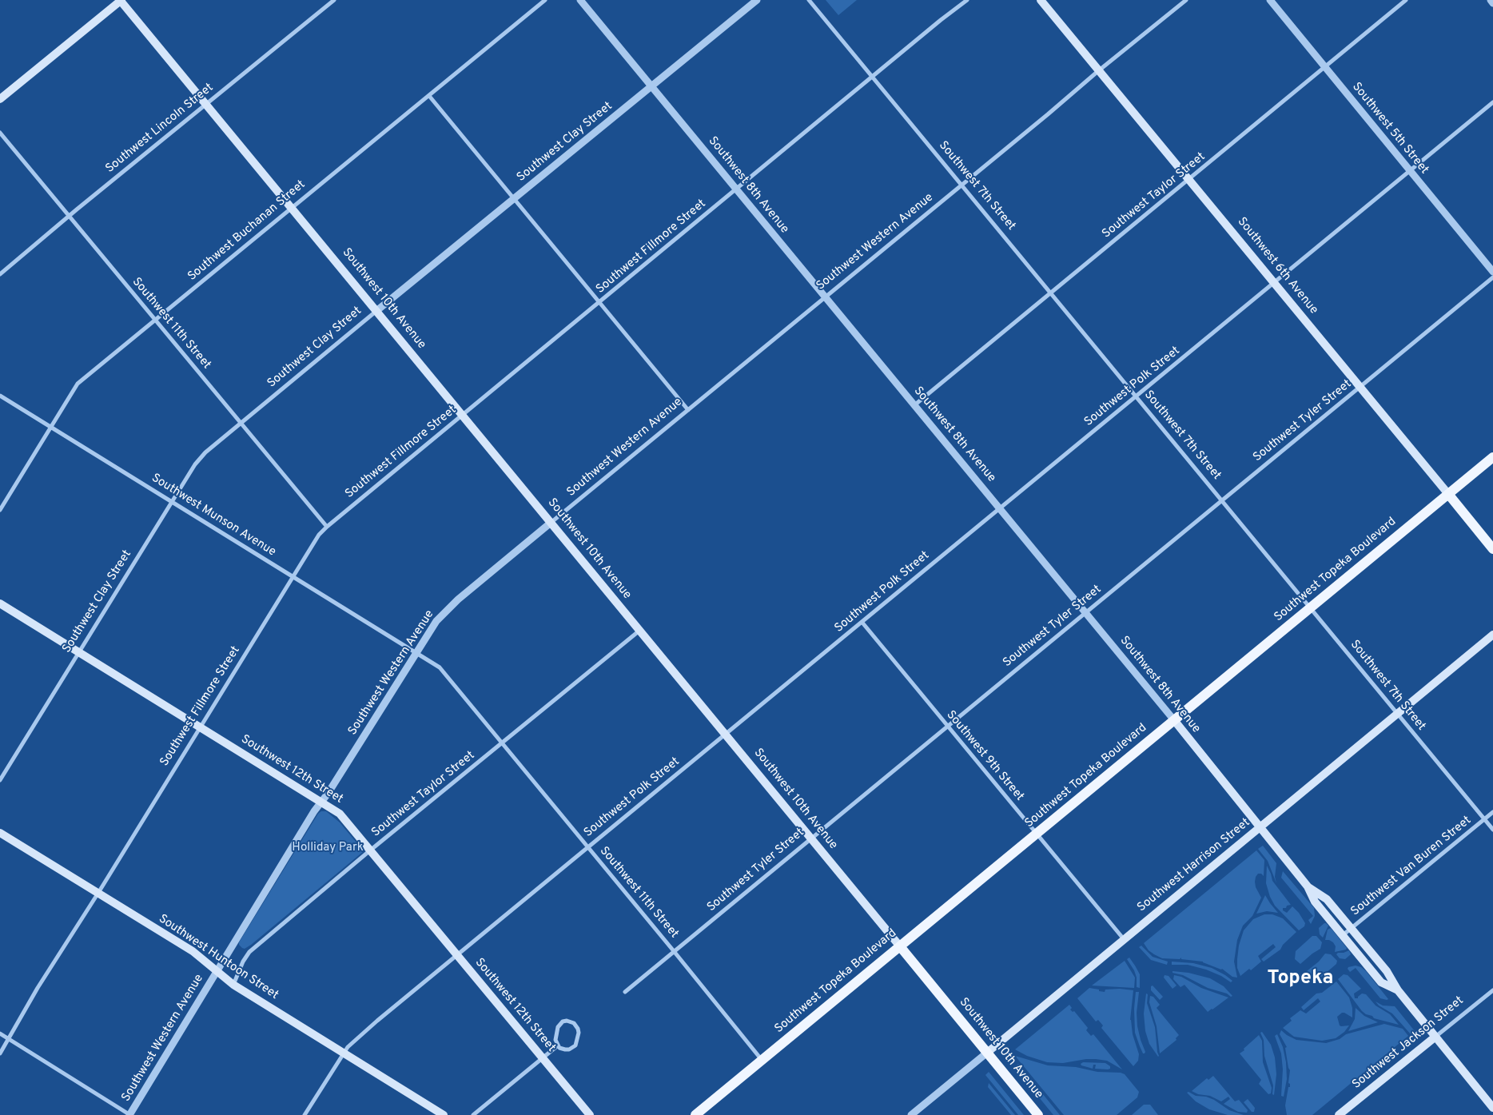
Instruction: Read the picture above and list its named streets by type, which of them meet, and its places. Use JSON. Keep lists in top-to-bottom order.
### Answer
{
  "streets": {
    "main road": [
      "Southwest 8th Avenue",
      "Southwest 6th Avenue",
      "Southwest 10th Avenue",
      "Southwest Topeka Boulevard",
      "Southwest 12th Street",
      "Southwest Harrison Street",
      "Southwest Huntoon Street",
      "Southwest Jackson Street"
    ],
    "street": [
      "Southwest Lincoln Street",
      "Southwest 5th Street",
      "Southwest Clay Street",
      "Southwest 7th Street",
      "Southwest Taylor Street",
      "Southwest Buchanan Street",
      "Southwest Western Avenue",
      "Southwest Fillmore Street",
      "Southwest 11th Street",
      "Southwest Polk Street",
      "Southwest Tyler Street",
      "Southwest Munson Avenue",
      "Southwest 9th Street",
      "Southwest Van Buren Street"
    ]
  },
  "crossings": [
    ["Southwest Lincoln Street", "Southwest 10th Avenue"],
    ["Southwest Lincoln Street", "Southwest 11th Street"],
    ["Southwest 5th Street", "Southwest Taylor Street"],
    ["Southwest 5th Street", "Southwest Polk Street"],
    ["Southwest Clay Street", "Southwest 8th Avenue"],
    ["Southwest Clay Street", "Southwest 10th Avenue"],
    ["Southwest Clay Street", "Southwest 11th Street"],
    ["Southwest Clay Street", "Southwest Munson Avenue"],
    ["Southwest Clay Street", "Southwest 12th Street"],
    ["Southwest 8th Avenue", "Southwest Taylor Street"],
    ["Southwest 8th Avenue", "Southwest Western Avenue"],
    ["Southwest 8th Avenue", "Southwest Fillmore Street"],
    ["Southwest 8th Avenue", "Southwest Polk Street"],
    ["Southwest 8th Avenue", "Southwest Tyler Street"],
    ["Southwest 8th Avenue", "Southwest Topeka Boulevard"],
    ["Southwest 8th Avenue", "Southwest Harrison Street"],
    ["Southwest 8th Avenue", "Southwest Van Buren Street"],
    ["Southwest 8th Avenue", "Southwest Jackson Street"],
    ["Southwest 7th Street", "Southwest Taylor Street"],
    ["Southwest 7th Street", "Southwest Western Avenue"],
    ["Southwest 7th Street", "Southwest Fillmore Street"],
    ["Southwest 7th Street", "Southwest Polk Street"],
    ["Southwest 7th Street", "Southwest Tyler Street"],
    ["Southwest 7th Street", "Southwest Topeka Boulevard"],
    ["Southwest 7th Street", "Southwest Harrison Street"],
    ["Southwest 7th Street", "Southwest Van Buren Street"],
    ["Southwest Taylor Street", "Southwest 6th Avenue"],
    ["Southwest Taylor Street", "Southwest 10th Avenue"],
    ["Southwest Taylor Street", "Southwest 11th Street"],
    ["Southwest Taylor Street", "Southwest 12th Street"],
    ["Southwest Taylor Street", "Southwest Huntoon Street"],
    ["Southwest Buchanan Street", "Southwest 10th Avenue"],
    ["Southwest Buchanan Street", "Southwest 11th Street"],
    ["Southwest Buchanan Street", "Southwest Munson Avenue"],
    ["Southwest Western Avenue", "Southwest 6th Avenue"],
    ["Southwest Western Avenue", "Southwest 10th Avenue"],
    ["Southwest Western Avenue", "Southwest 11th Street"],
    ["Southwest Western Avenue", "Southwest Munson Avenue"],
    ["Southwest Western Avenue", "Southwest 12th Street"],
    ["Southwest Western Avenue", "Southwest Huntoon Street"],
    ["Southwest Fillmore Street", "Southwest 10th Avenue"],
    ["Southwest Fillmore Street", "Southwest 11th Street"],
    ["Southwest Fillmore Street", "Southwest Munson Avenue"],
    ["Southwest Fillmore Street", "Southwest 12th Street"],
    ["Southwest Fillmore Street", "Southwest Huntoon Street"],
    ["Southwest 6th Avenue", "Southwest Polk Street"],
    ["Southwest 6th Avenue", "Southwest Tyler Street"],
    ["Southwest 6th Avenue", "Southwest Topeka Boulevard"],
    ["Southwest 10th Avenue", "Southwest Polk Street"],
    ["Southwest 10th Avenue", "Southwest Tyler Street"],
    ["Southwest 10th Avenue", "Southwest Topeka Boulevard"],
    ["Southwest 10th Avenue", "Southwest Harrison Street"],
    ["Southwest 11th Street", "Southwest Polk Street"],
    ["Southwest 11th Street", "Southwest Tyler Street"],
    ["Southwest 11th Street", "Southwest Munson Avenue"],
    ["Southwest 11th Street", "Southwest Topeka Boulevard"],
    ["Southwest Polk Street", "Southwest 9th Street"],
    ["Southwest Polk Street", "Southwest 12th Street"],
    ["Southwest Polk Street", "Southwest Huntoon Street"],
    ["Southwest Tyler Street", "Southwest 9th Street"],
    ["Southwest Topeka Boulevard", "Southwest 9th Street"],
    ["Southwest 9th Street", "Southwest Harrison Street"]
  ],
  "districts": ["Topeka"],
  "parks": ["Holliday Park"]
}
